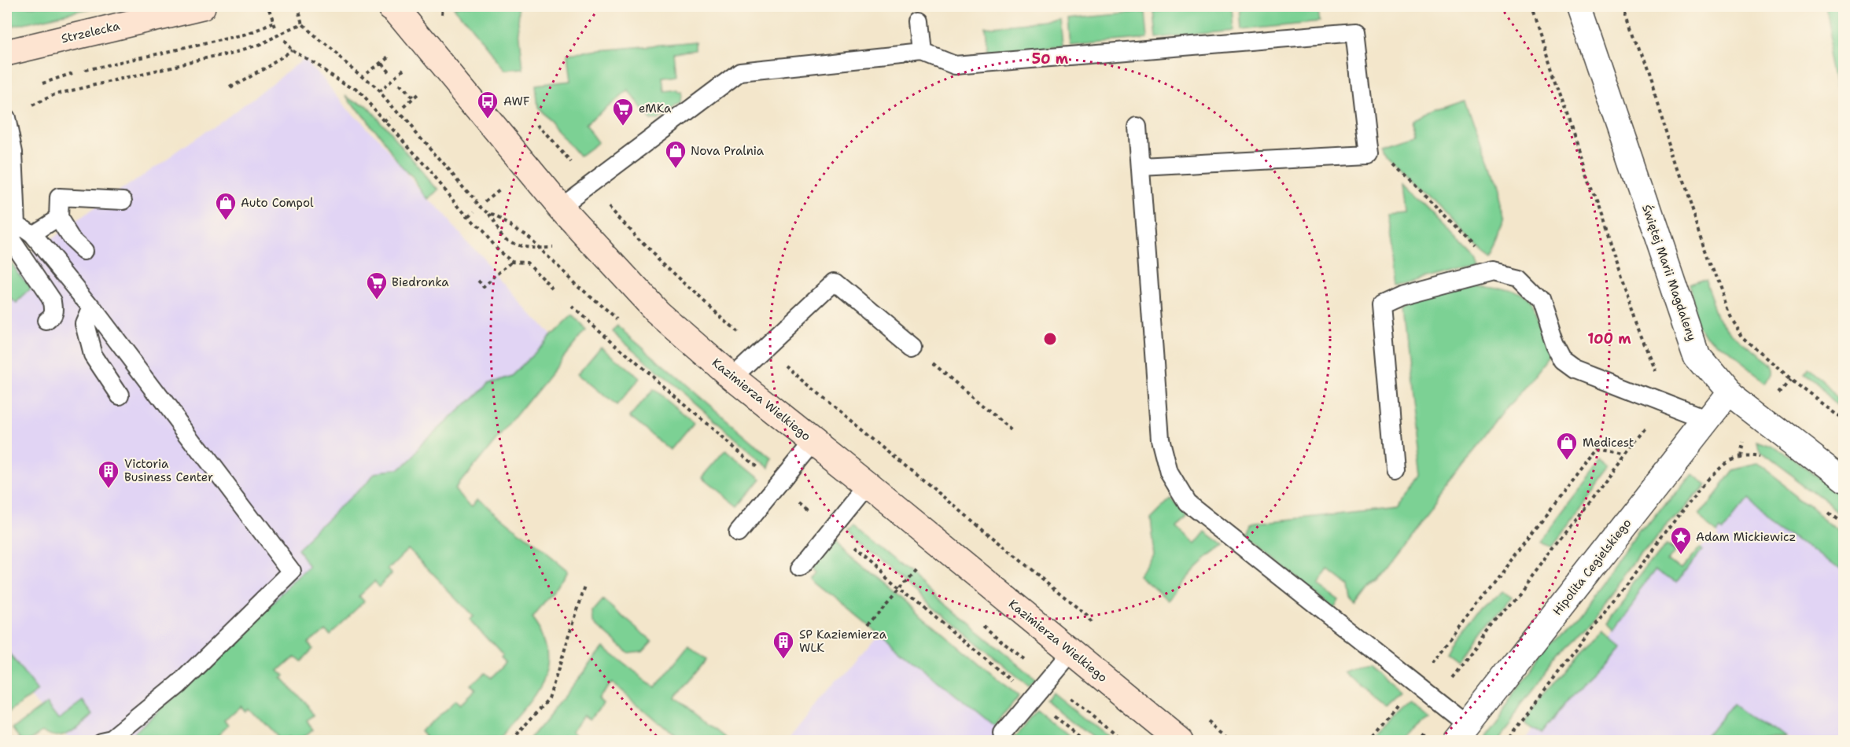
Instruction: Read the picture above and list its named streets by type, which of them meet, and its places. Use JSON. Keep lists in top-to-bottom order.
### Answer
{
  "streets": {
    "street": [
      "Strzelecka",
      "Świętej Marii Magdaleny",
      "Kazimierza Wielkiego",
      "Hipolita Cegielskiego"
    ]
  },
  "crossings": [
    ["Świętej Marii Magdaleny", "Hipolita Cegielskiego"]
  ],
  "places": {
    "bus stop": ["AWF"],
    "supermarket": ["eMKa", "Biedronka"],
    "shop": ["Nova Pralnia", "Auto Compol", "Medicest"],
    "building": ["Victoria Business Center", "SP Kaziemierza WLK"],
    "place": ["Adam Mickiewicz"]
  },
  "rings": ["50 m", "100 m"]
}
